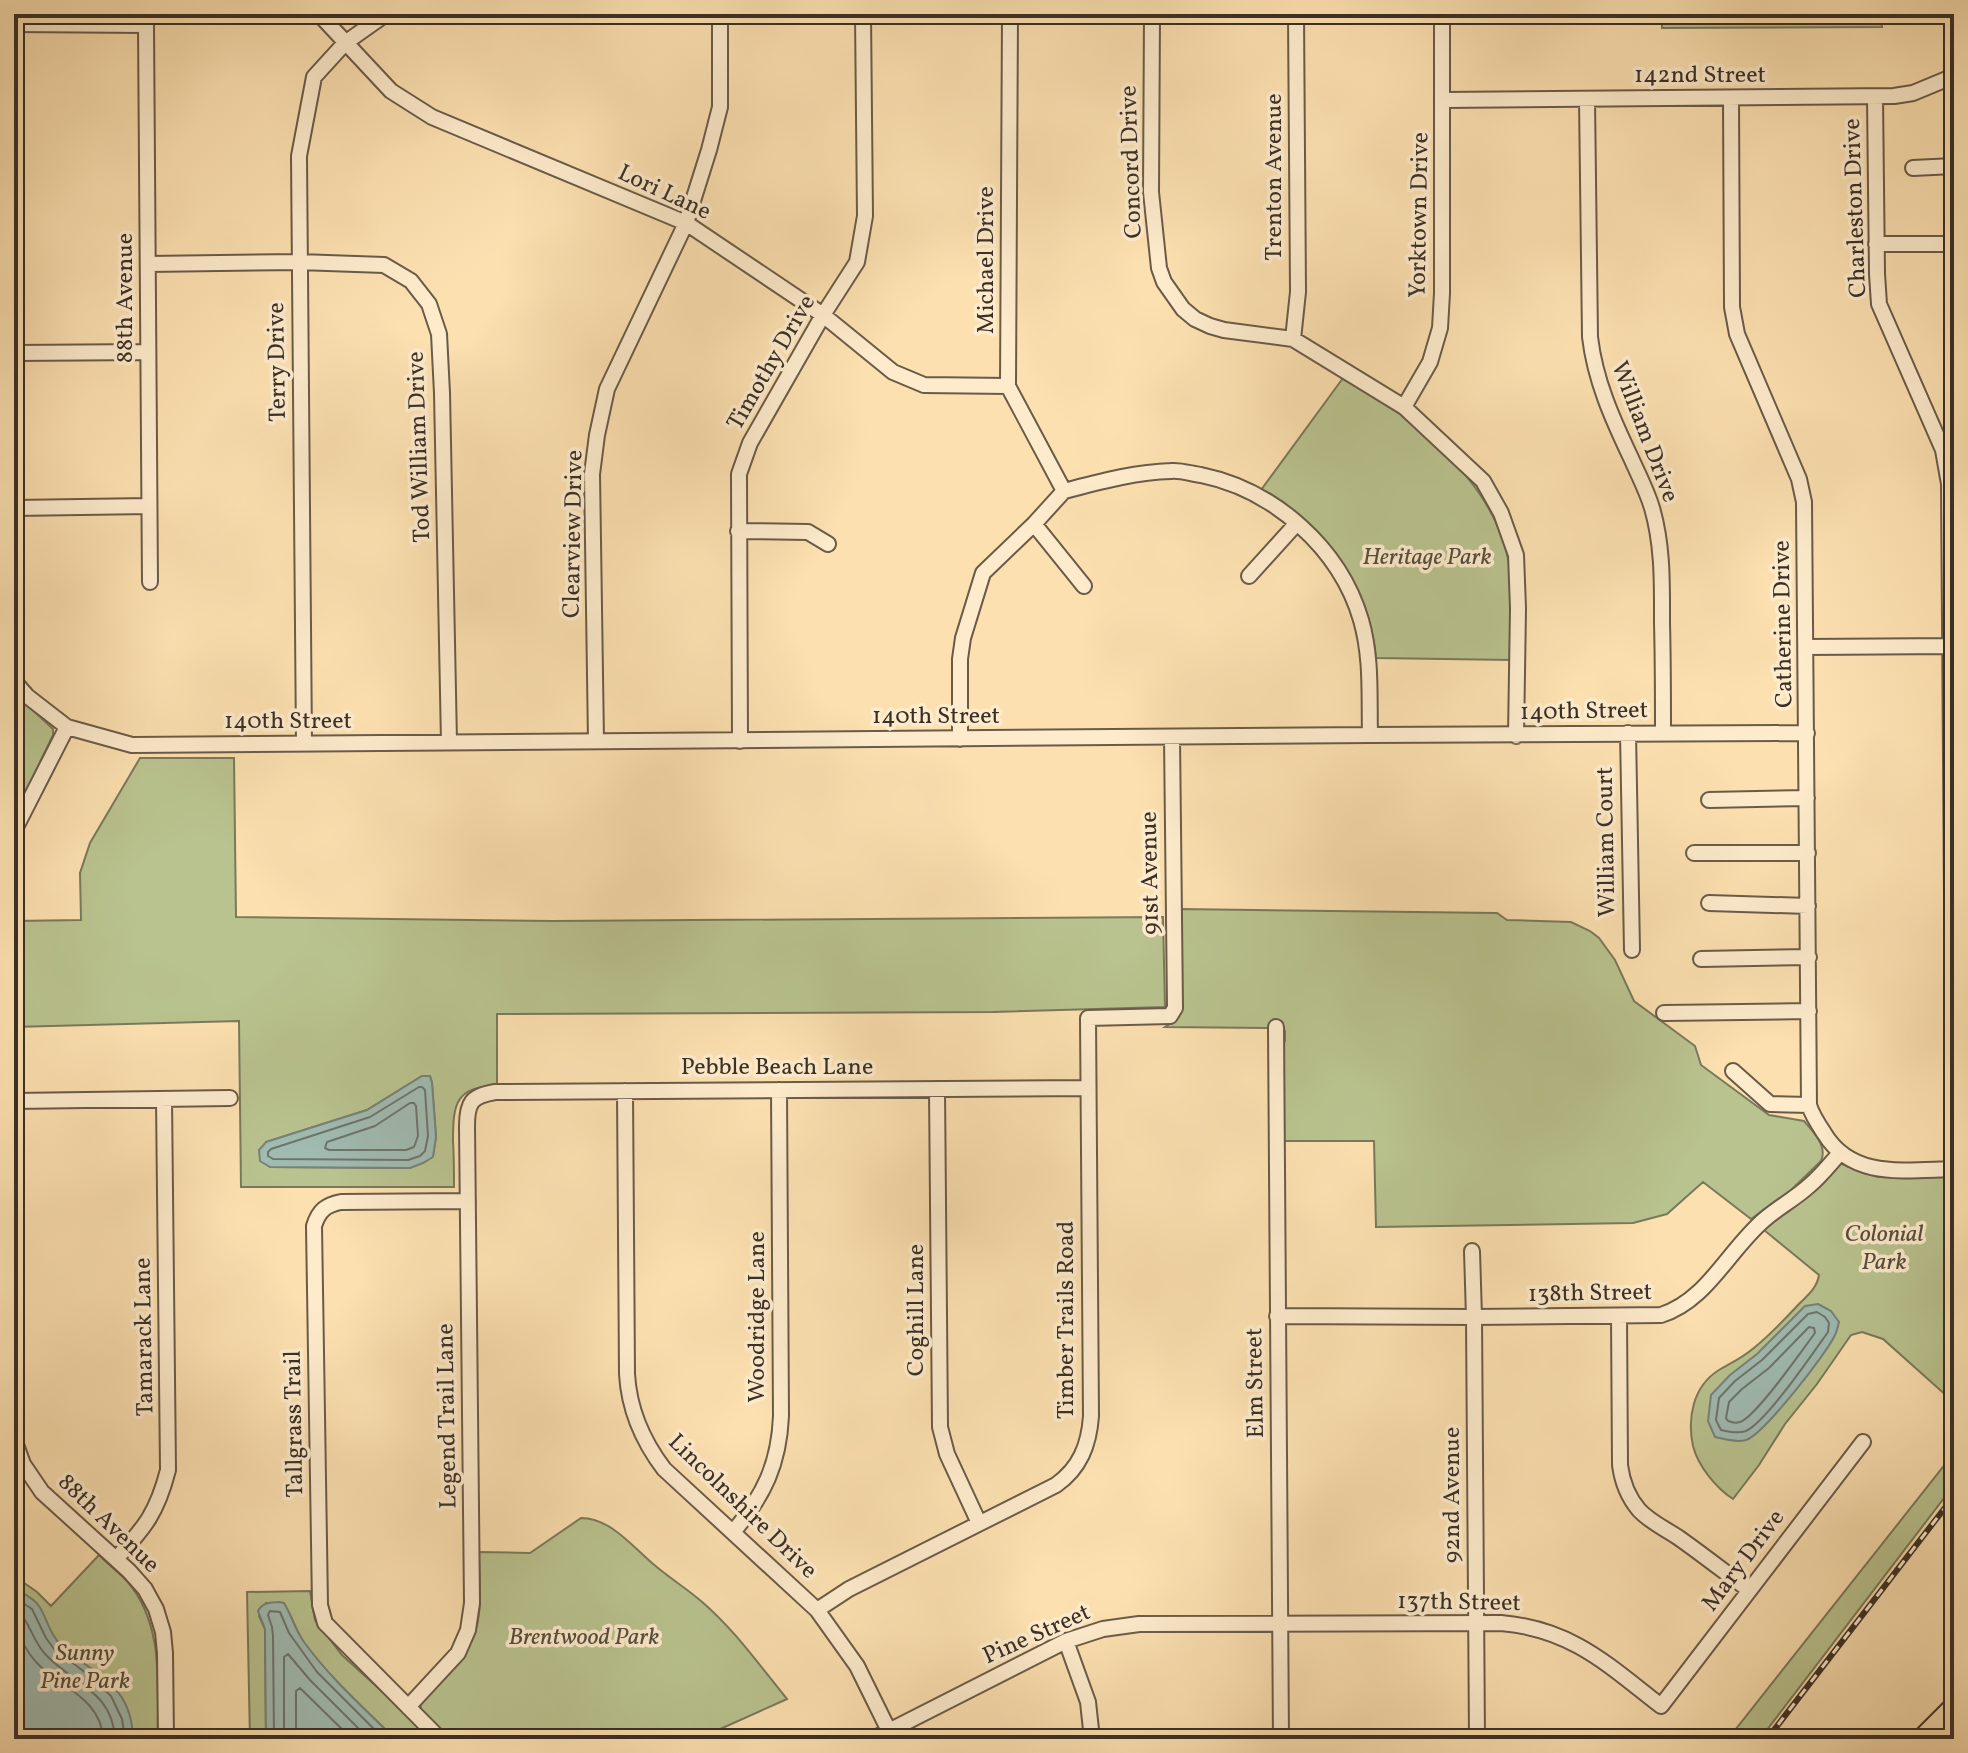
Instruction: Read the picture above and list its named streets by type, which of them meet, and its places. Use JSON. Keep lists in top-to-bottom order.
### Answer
{
  "streets": {
    "street": [
      "142nd Street",
      "Concord Drive",
      "Trenton Avenue",
      "Lori Lane",
      "Charleston Drive",
      "Yorktown Drive",
      "Michael Drive",
      "88th Avenue",
      "Terry Drive",
      "Timothy Drive",
      "William Drive",
      "Tod William Drive",
      "Clearview Drive",
      "Catherine Drive",
      "140th Street",
      "William Court",
      "91st Avenue",
      "Pebble Beach Lane",
      "138th Street",
      "Coghill Lane",
      "Woodridge Lane",
      "Timber Trails Road",
      "Tamarack Lane",
      "Elm Street",
      "Legend Trail Lane",
      "Tallgrass Trail",
      "92nd Avenue",
      "Lincolnshire Drive",
      "Mary Drive",
      "137th Street",
      "Pine Street"
    ]
  },
  "crossings": [
    ["142nd Street", "Charleston Drive"],
    ["142nd Street", "Yorktown Drive"],
    ["142nd Street", "William Drive"],
    ["142nd Street", "Catherine Drive"],
    ["Concord Drive", "Trenton Avenue"],
    ["Concord Drive", "Yorktown Drive"],
    ["Concord Drive", "140th Street"],
    ["Lori Lane", "Michael Drive"],
    ["Lori Lane", "Terry Drive"],
    ["Lori Lane", "Timothy Drive"],
    ["Lori Lane", "Clearview Drive"],
    ["88th Avenue", "Tod William Drive"],
    ["88th Avenue", "Tamarack Lane"],
    ["Terry Drive", "Tod William Drive"],
    ["Terry Drive", "140th Street"],
    ["Timothy Drive", "140th Street"],
    ["William Drive", "140th Street"],
    ["Tod William Drive", "140th Street"],
    ["Clearview Drive", "140th Street"],
    ["Catherine Drive", "140th Street"],
    ["Catherine Drive", "138th Street"],
    ["140th Street", "William Court"],
    ["140th Street", "91st Avenue"],
    ["91st Avenue", "Timber Trails Road"],
    ["Pebble Beach Lane", "Coghill Lane"],
    ["Pebble Beach Lane", "Woodridge Lane"],
    ["Pebble Beach Lane", "Timber Trails Road"],
    ["Pebble Beach Lane", "Legend Trail Lane"],
    ["Pebble Beach Lane", "Lincolnshire Drive"],
    ["138th Street", "Elm Street"],
    ["138th Street", "92nd Avenue"],
    ["Coghill Lane", "Timber Trails Road"],
    ["Woodridge Lane", "Lincolnshire Drive"],
    ["Timber Trails Road", "Lincolnshire Drive"],
    ["Elm Street", "137th Street"],
    ["Elm Street", "Pine Street"],
    ["Legend Trail Lane", "Tallgrass Trail"],
    ["92nd Avenue", "137th Street"],
    ["Lincolnshire Drive", "Pine Street"],
    ["Mary Drive", "137th Street"],
    ["137th Street", "Pine Street"]
  ],
  "parks": [
    "Heritage Park",
    "Colonial Park",
    "Brentwood Park",
    "Sunny Pine Park"
  ]
}
